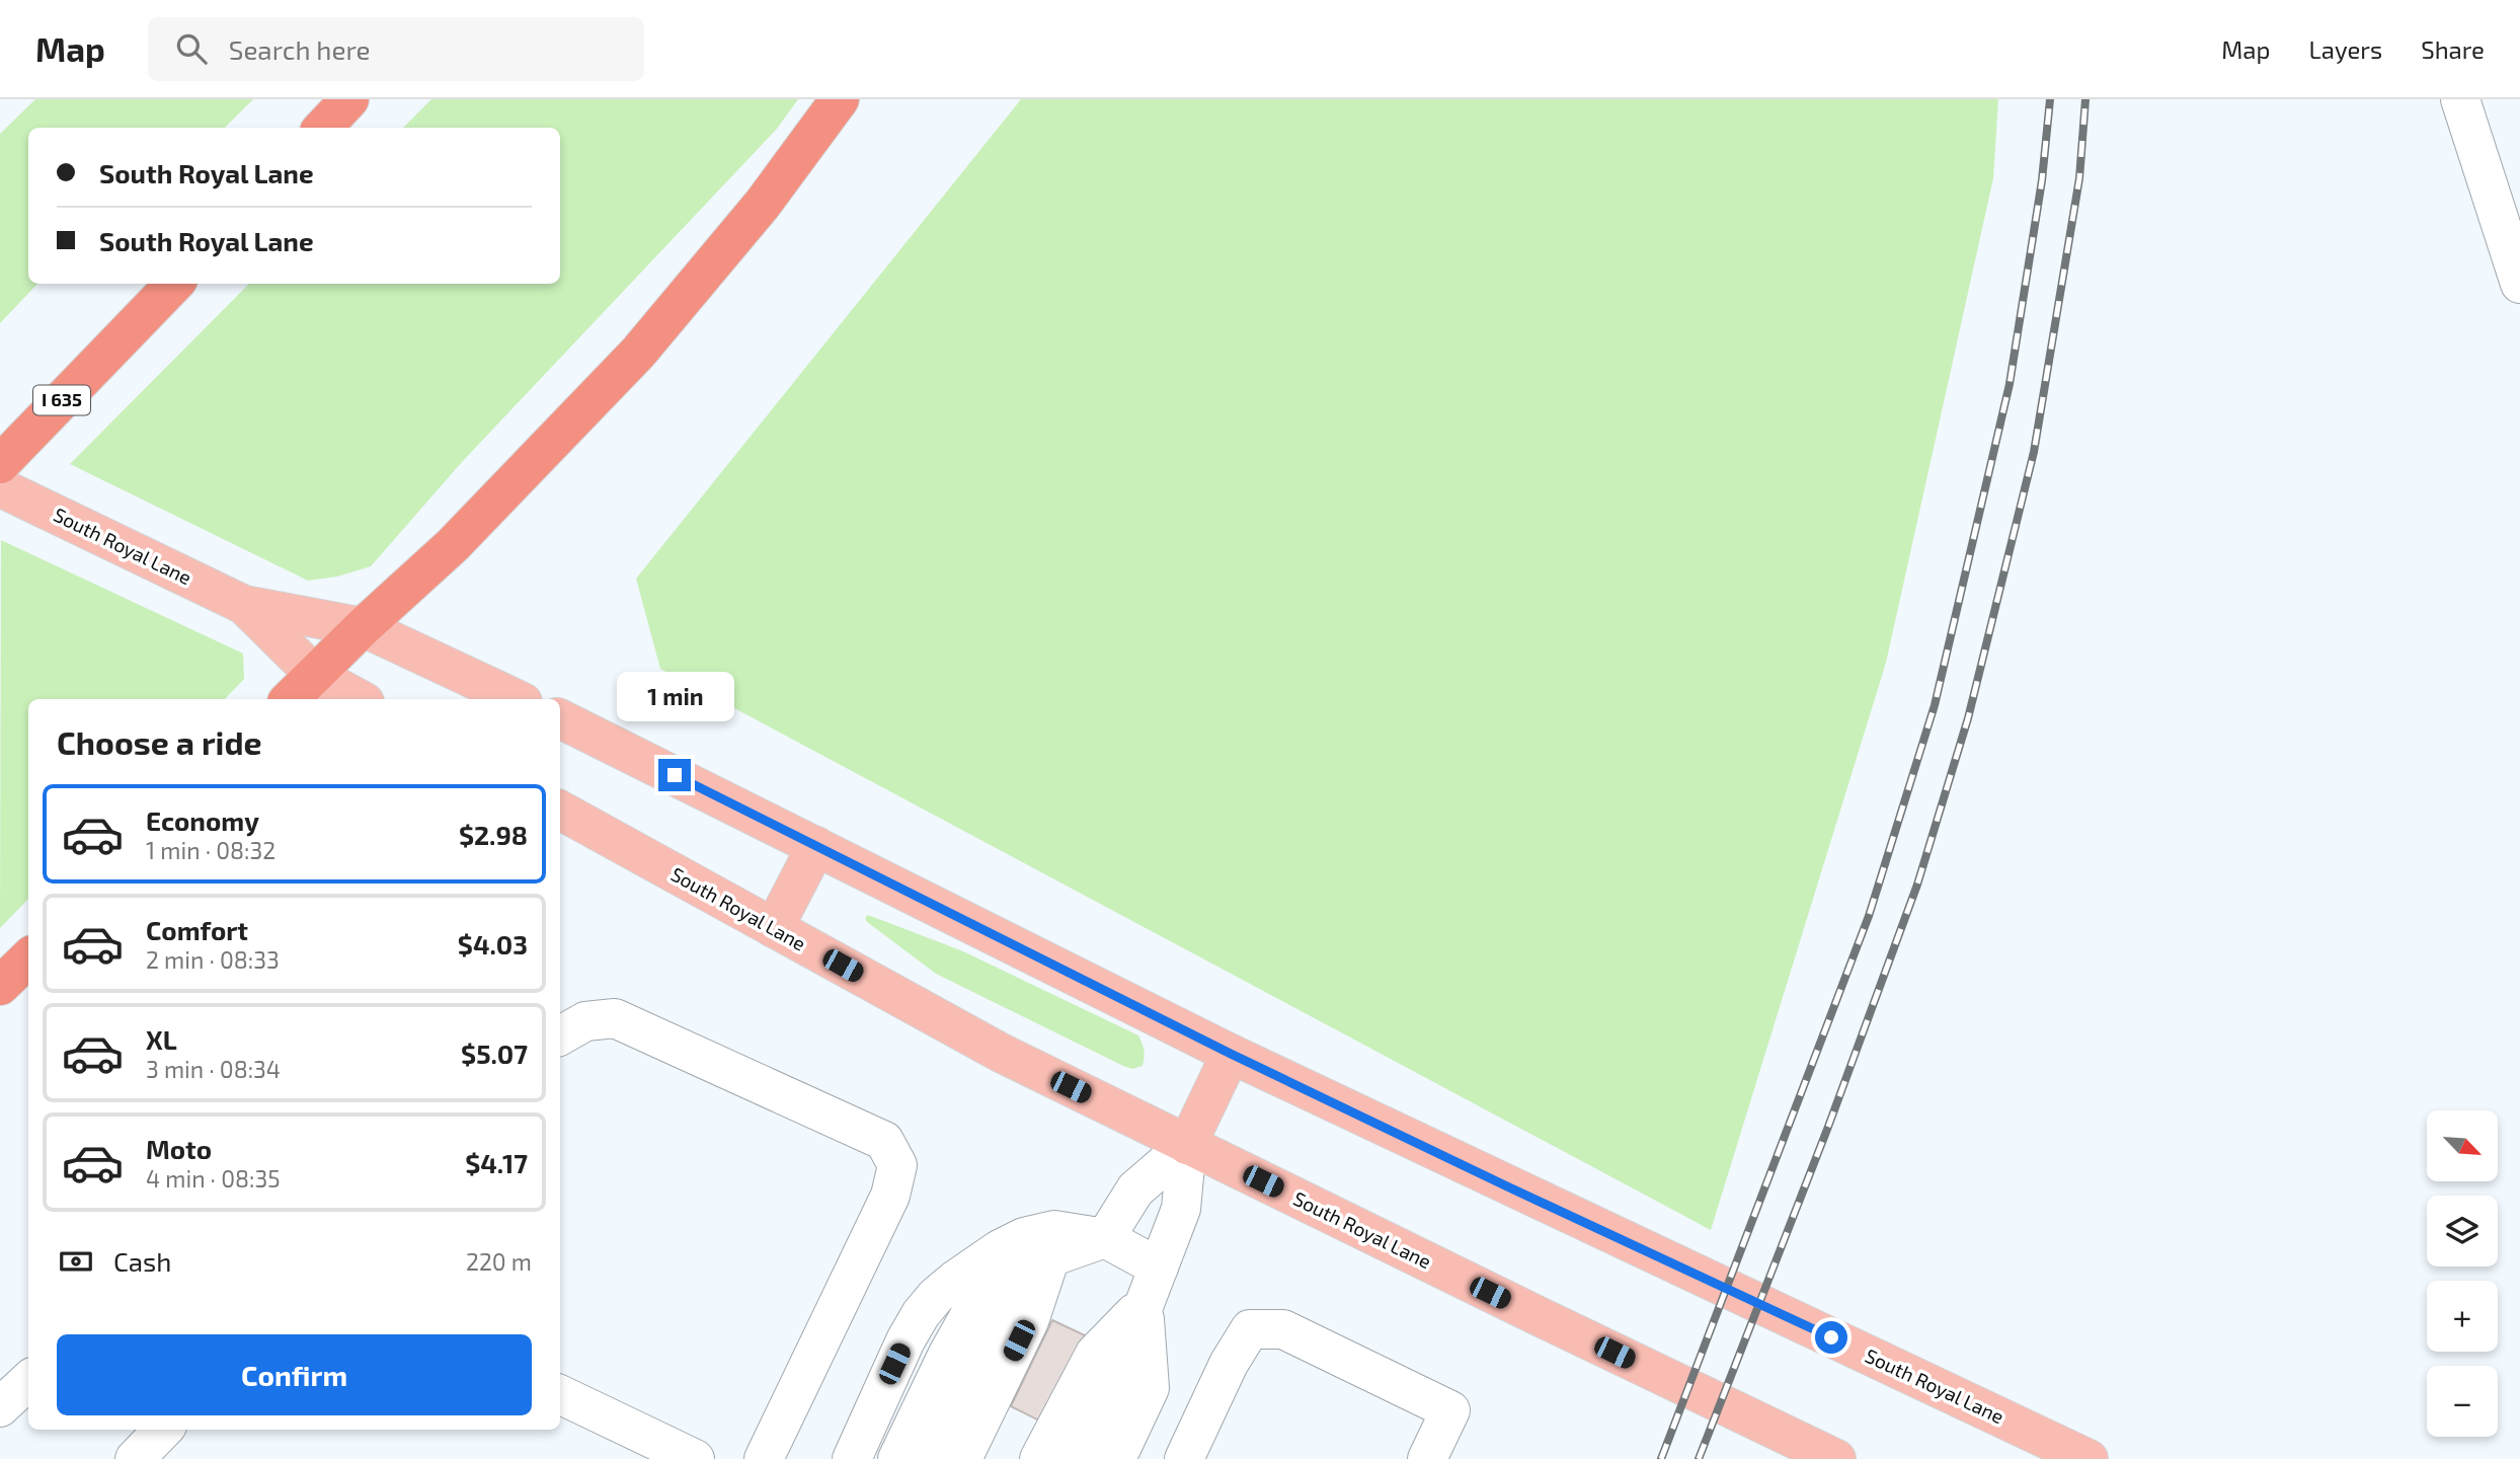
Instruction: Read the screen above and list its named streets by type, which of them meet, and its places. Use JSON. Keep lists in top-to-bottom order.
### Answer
{
  "streets": {
    "highway": ["I 635"],
    "main road": ["South Royal Lane"]
  },
  "north": "bottom right",
  "page": {
    "header": "Map",
    "search": "Search here",
    "nav": ["Map", "Layers", "Share"],
    "banner": ["South Royal Lane", "South Royal Lane"],
    "bubble": "1 min",
    "heading": "Choose a ride",
    "list": [
      {
        "name": "Economy",
        "note": "1 min · 08:32",
        "value": "$2.98"
      },
      {
        "name": "Comfort",
        "note": "2 min · 08:33",
        "value": "$4.03"
      },
      {
        "name": "XL",
        "note": "3 min · 08:34",
        "value": "$5.07"
      },
      {
        "name": "Moto",
        "note": "4 min · 08:35",
        "value": "$4.17"
      }
    ],
    "map_buttons": ["+", "−"],
    "pay": ["Cash", "220 m"],
    "buttons": "Confirm"
  }
}
